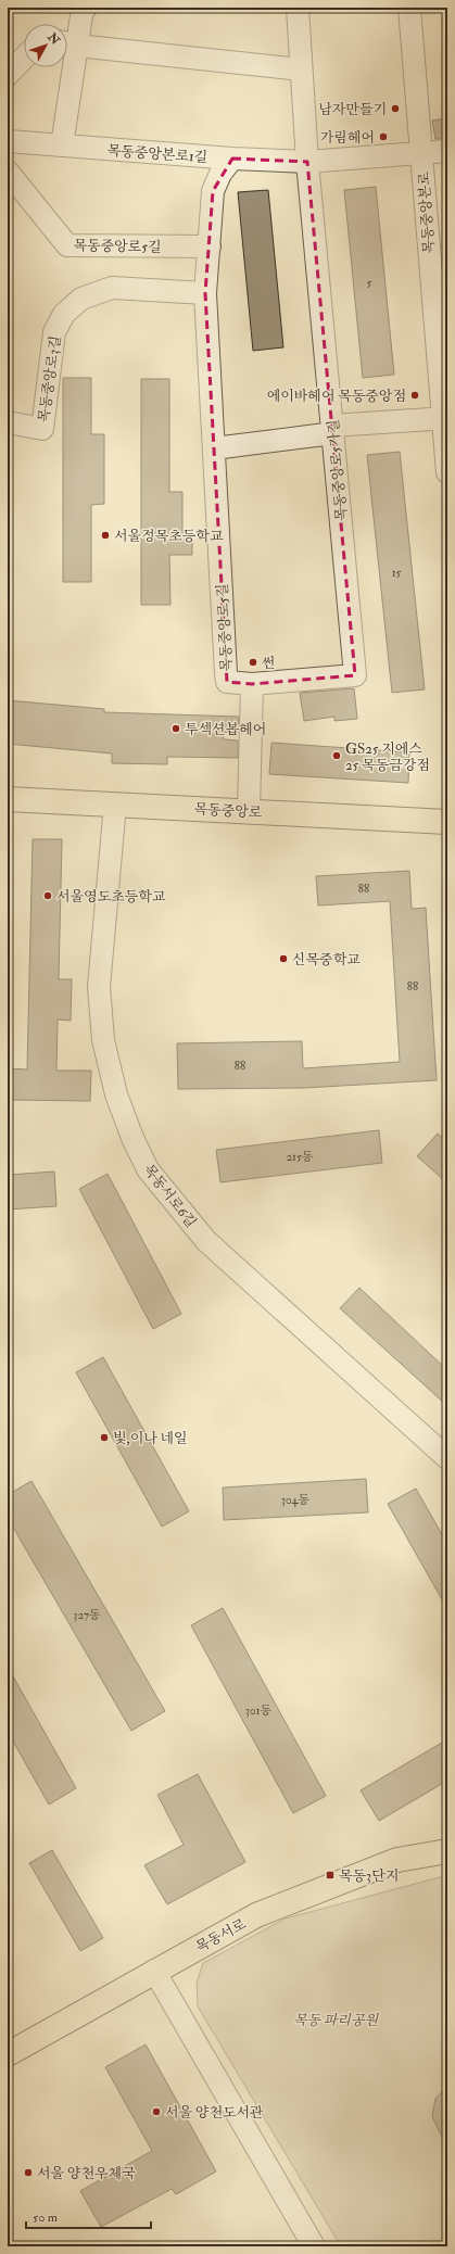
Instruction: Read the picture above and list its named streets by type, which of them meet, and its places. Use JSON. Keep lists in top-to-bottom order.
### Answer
{
  "streets": {
    "main road": ["목동중앙로", "목동서로"],
    "street": [
      "목동중앙본로1길",
      "목동중앙본로",
      "목동중앙로5길",
      "목동중앙로3길",
      "목동중앙로5가길",
      "목동서로6길"
    ]
  },
  "crossings": [
    ["목동중앙본로1길", "목동중앙본로"],
    ["목동중앙본로1길", "목동중앙로5길"],
    ["목동중앙본로1길", "목동중앙로5가길"],
    ["목동중앙로5길", "목동중앙로3길"],
    ["목동중앙로5길", "목동중앙로5가길"],
    ["목동중앙로", "목동서로6길"]
  ],
  "parks": ["목동 파리공원"],
  "places": {
    "other": [
      "남자만들기",
      "가림헤어",
      "에이바헤어 목동중앙점",
      "서울정목초등학교",
      "썬",
      "투섹션봅헤어",
      "GS25 지에스 25 목동금강점",
      "서울영도초등학교",
      "신목중학교",
      "빛,이나 네일",
      "서울 양천도서관",
      "서울 양천우체국"
    ],
    "transit": ["목동3단지"]
  },
  "house_numbers": [
    "5",
    "15",
    "88",
    "88",
    "88",
    "215동",
    "304동",
    "327동",
    "301동"
  ],
  "scale_bar": "50 m",
  "north": "top right"
}
